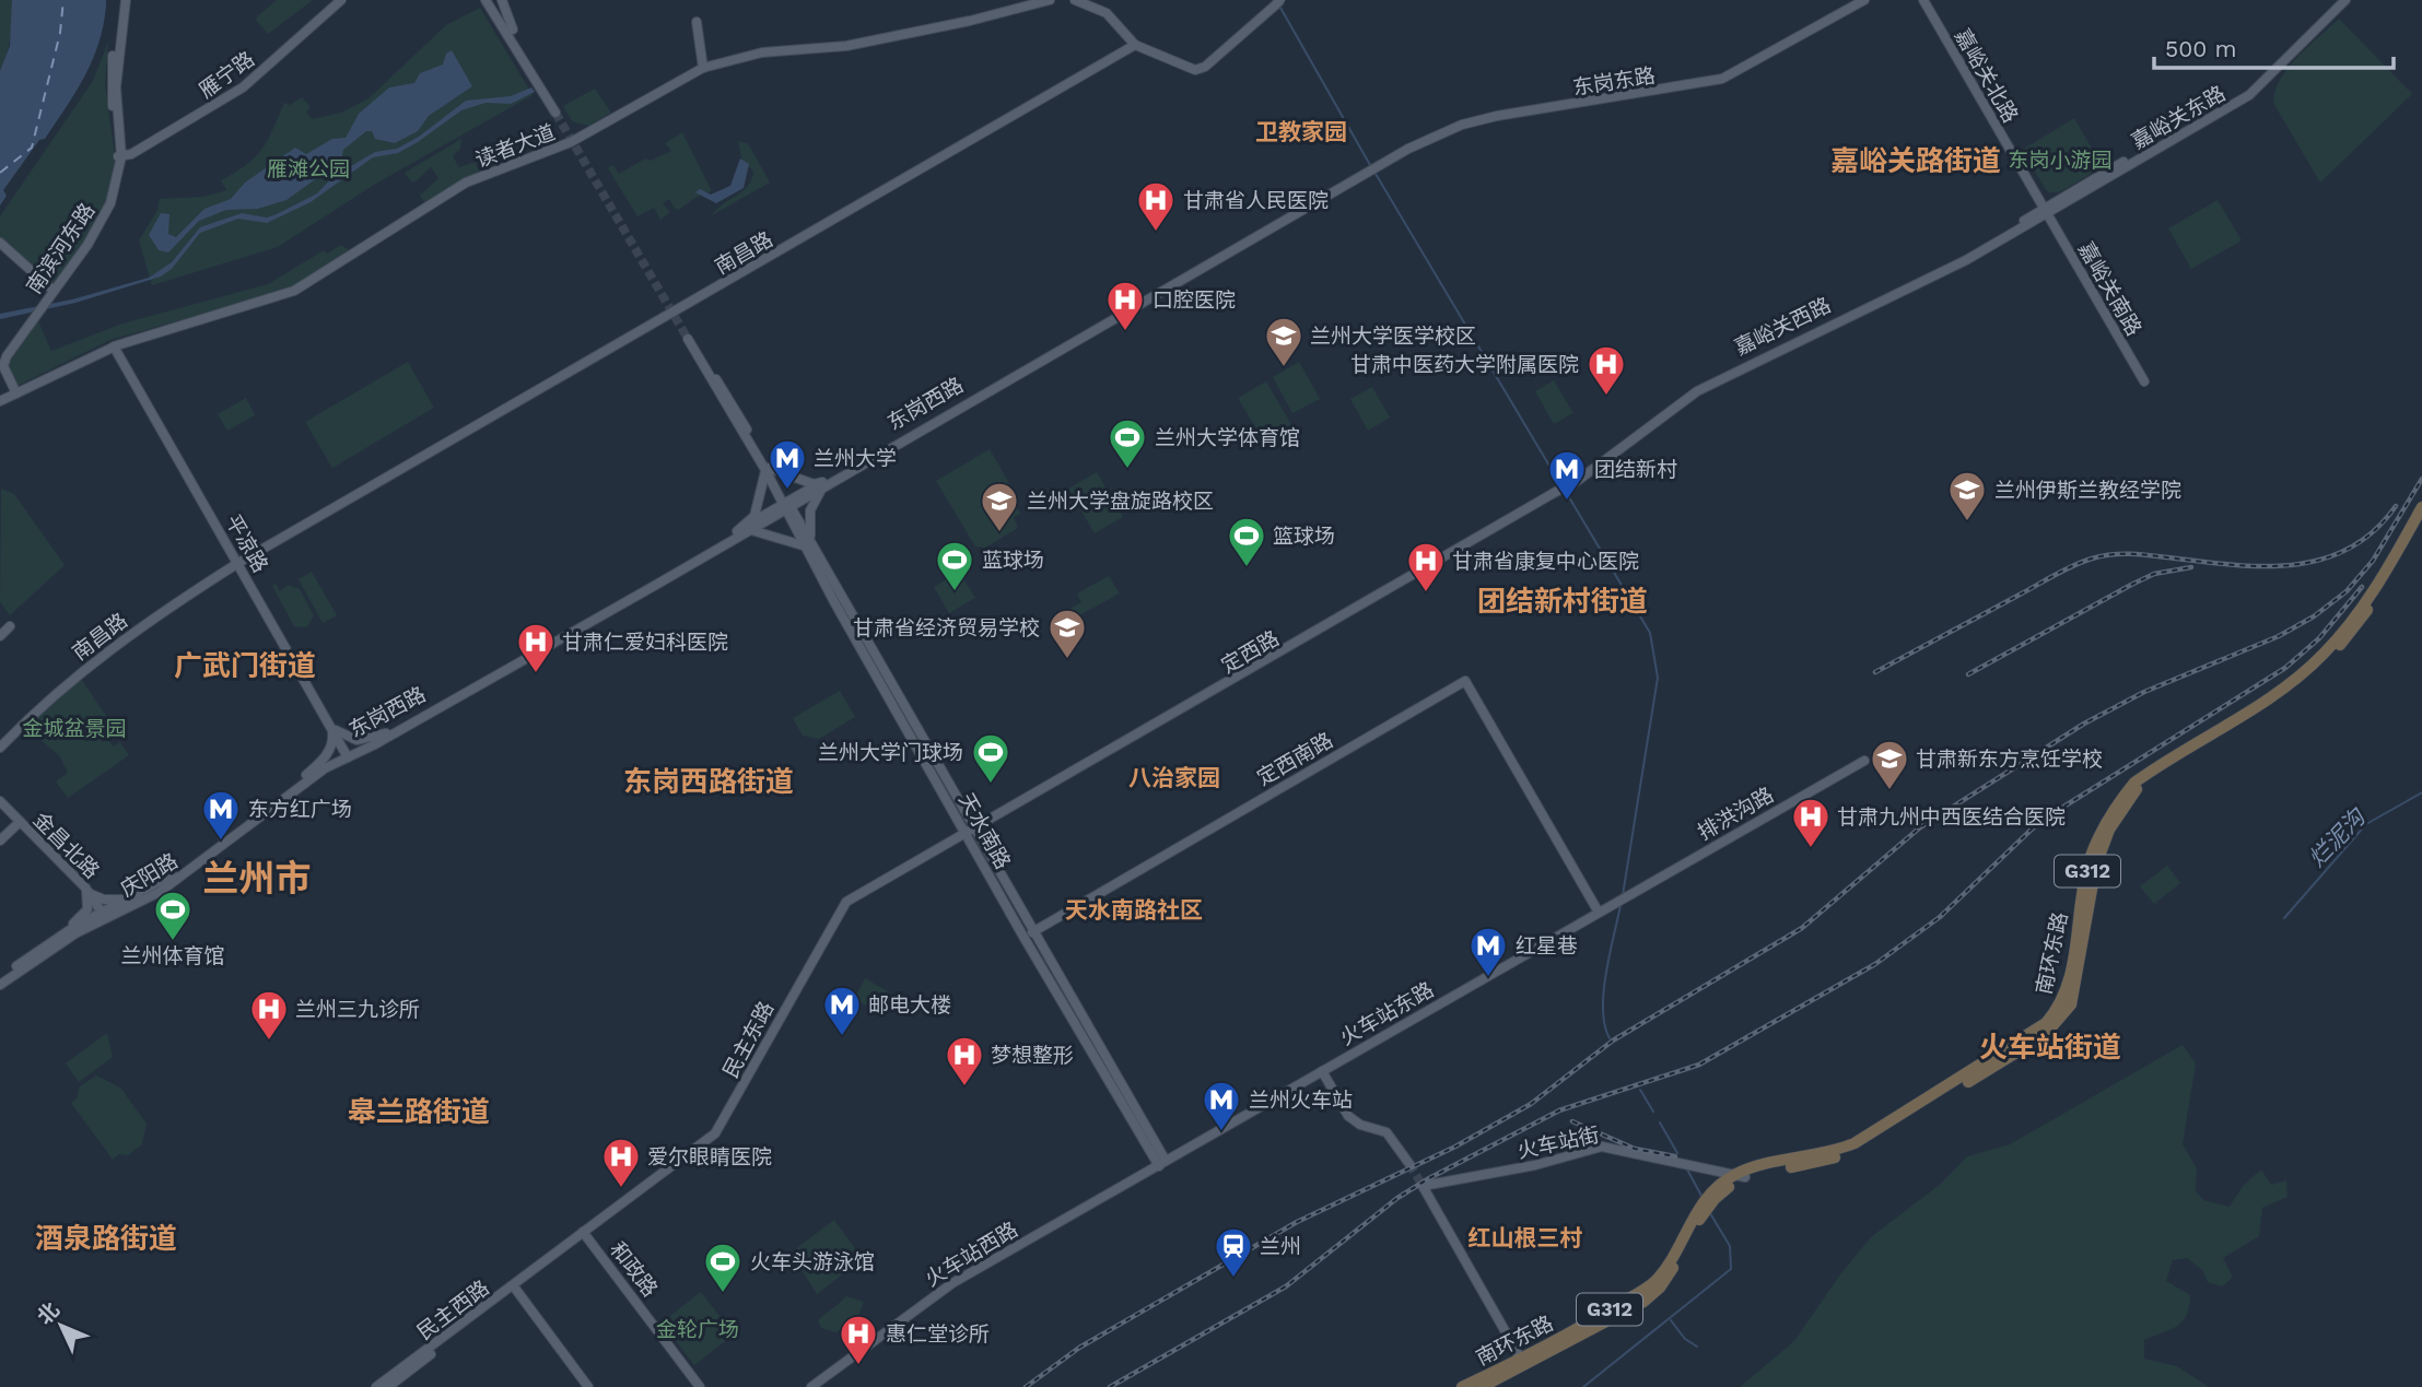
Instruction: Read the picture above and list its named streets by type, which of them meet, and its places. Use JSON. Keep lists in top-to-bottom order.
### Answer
{
  "streets": {
    "highway": ["G312", "南环东路"],
    "main road": [
      "雁宁路",
      "嘉峪关北路",
      "东岗东路",
      "嘉峪关东路",
      "读者大道",
      "南滨河东路",
      "南昌路",
      "嘉峪关南路",
      "嘉峪关西路",
      "东岗西路",
      "平凉路",
      "定西路",
      "定西南路",
      "排洪沟路",
      "天水南路",
      "金昌北路",
      "庆阳路",
      "火车站东路",
      "民主东路",
      "火车站街",
      "火车站西路",
      "和政路",
      "民主西路"
    ]
  },
  "crossings": [
    ["雁宁路", "南滨河东路"],
    ["嘉峪关北路", "嘉峪关东路"],
    ["嘉峪关北路", "嘉峪关南路"],
    ["嘉峪关北路", "嘉峪关西路"],
    ["东岗东路", "东岗西路"],
    ["嘉峪关东路", "嘉峪关南路"],
    ["嘉峪关东路", "嘉峪关西路"],
    ["读者大道", "南滨河东路"],
    ["读者大道", "平凉路"],
    ["南昌路", "平凉路"],
    ["嘉峪关南路", "嘉峪关西路"],
    ["嘉峪关西路", "定西路"],
    ["东岗西路", "平凉路"],
    ["东岗西路", "天水南路"],
    ["东岗西路", "庆阳路"],
    ["平凉路", "庆阳路"],
    ["定西路", "天水南路"],
    ["定西路", "民主东路"],
    ["定西南路", "天水南路"],
    ["定西南路", "火车站东路"],
    ["排洪沟路", "火车站东路"],
    ["天水南路", "火车站东路"],
    ["天水南路", "民主东路"],
    ["天水南路", "火车站西路"],
    ["金昌北路", "庆阳路"],
    ["南环东路", "火车站街"],
    ["火车站东路", "火车站西路"],
    ["民主东路", "和政路"],
    ["民主东路", "民主西路"]
  ],
  "districts": [
    "卫教家园",
    "嘉峪关路街道",
    "团结新村街道",
    "广武门街道",
    "八治家园",
    "东岗西路街道",
    "兰州市",
    "天水南路社区",
    "火车站街道",
    "皋兰路街道",
    "酒泉路街道",
    "红山根三村"
  ],
  "water": ["烂泥沟"],
  "parks": [
    "东岗小游园",
    "雁滩公园",
    "金城盆景园",
    "金轮广场"
  ],
  "places": {
    "hospital": [
      "甘肃省人民医院",
      "口腔医院",
      "甘肃中医药大学附属医院",
      "甘肃省康复中心医院",
      "甘肃仁爱妇科医院",
      "甘肃九州中西医结合医院",
      "兰州三九诊所",
      "梦想整形",
      "爱尔眼睛医院",
      "惠仁堂诊所"
    ],
    "school or university": [
      "兰州大学医学校区",
      "兰州伊斯兰教经学院",
      "兰州大学盘旋路校区",
      "甘肃省经济贸易学校",
      "甘肃新东方烹饪学校"
    ],
    "sports": [
      "兰州大学体育馆",
      "篮球场",
      "蓝球场",
      "兰州大学门球场",
      "兰州体育馆",
      "火车头游泳馆"
    ],
    "metro station": [
      "兰州大学",
      "团结新村",
      "东方红广场",
      "红星巷",
      "邮电大楼",
      "兰州火车站"
    ],
    "station": ["兰州"]
  },
  "scale_bar": "500 m",
  "north": "top left"
}
